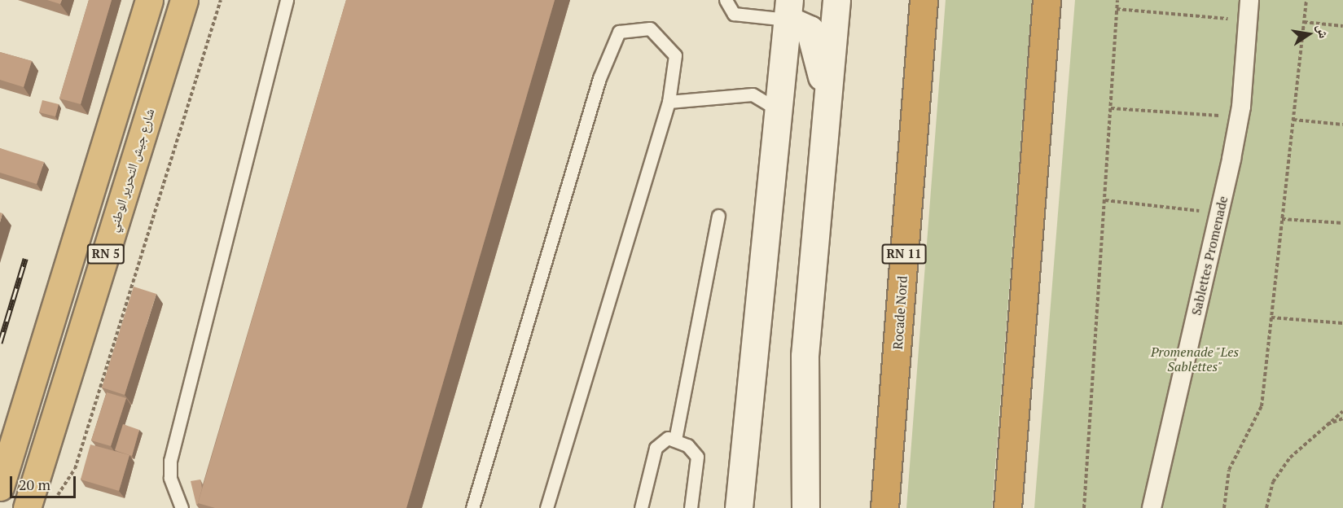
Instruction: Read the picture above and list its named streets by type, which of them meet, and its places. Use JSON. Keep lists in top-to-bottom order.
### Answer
{
  "streets": {
    "highway": [
      "شارع جيش التحرير الوطني",
      "RN 5",
      "RN 11",
      "Rocade Nord"
    ],
    "street": ["Sablettes Promenade"]
  },
  "parks": ["Promenade \"Les Sablettes\""],
  "scale_bar": "20 m",
  "north": "right"
}
